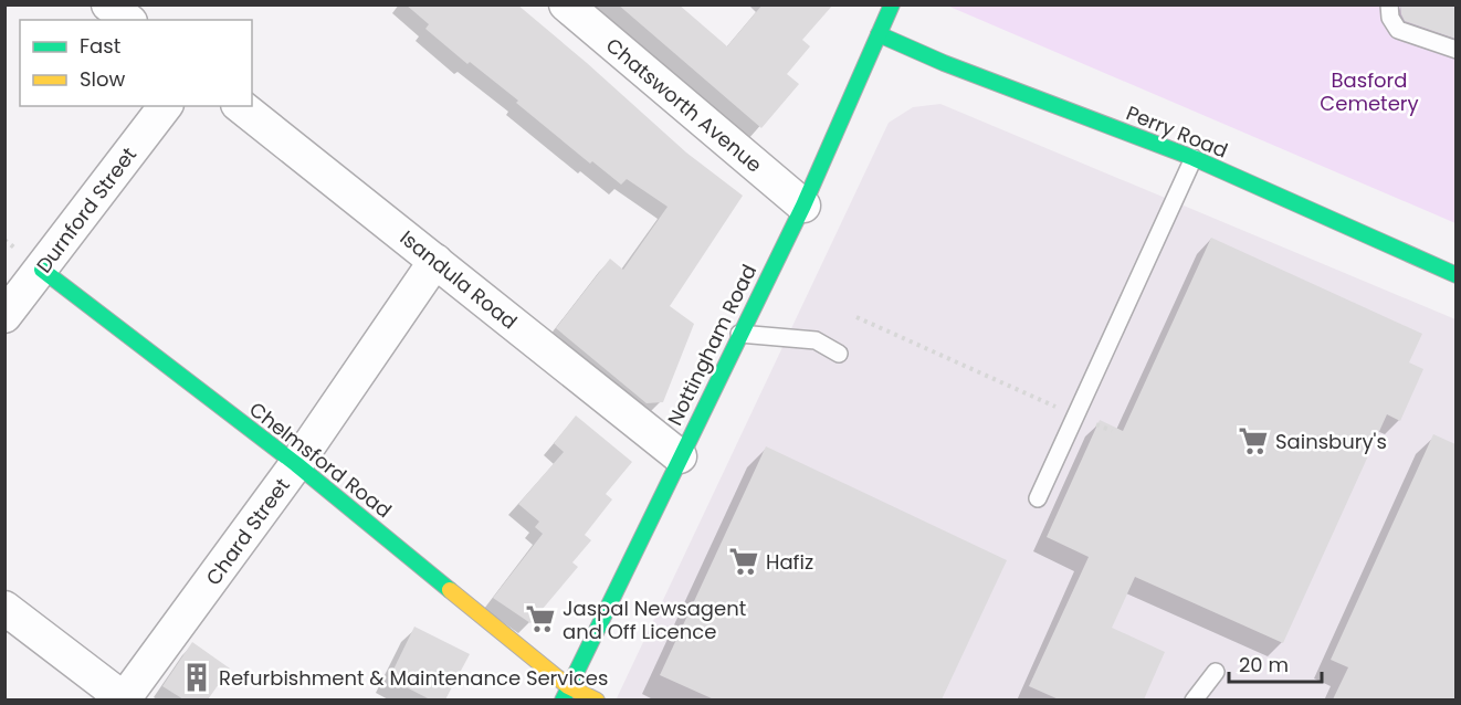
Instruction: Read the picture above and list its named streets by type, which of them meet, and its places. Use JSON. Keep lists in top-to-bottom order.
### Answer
{
  "streets": {
    "street": [
      "Chatsworth Avenue",
      "Perry Road",
      "Durnford Street",
      "Isandula Road",
      "Nottingham Road",
      "Chelmsford Road",
      "Chard Street"
    ]
  },
  "crossings": [
    ["Chatsworth Avenue", "Nottingham Road"],
    ["Perry Road", "Nottingham Road"],
    ["Durnford Street", "Chelmsford Road"],
    ["Isandula Road", "Nottingham Road"],
    ["Isandula Road", "Chard Street"],
    ["Nottingham Road", "Chelmsford Road"],
    ["Chelmsford Road", "Chard Street"]
  ],
  "parks": ["Basford Cemetery"],
  "places": {
    "supermarket": ["Sainsbury's", "Hafiz", "Jaspal Newsagent and Off Licence"],
    "building": ["Refurbishment & Maintenance Services"]
  },
  "legend": ["Fast", "Slow"],
  "scale_bar": "20 m"
}
